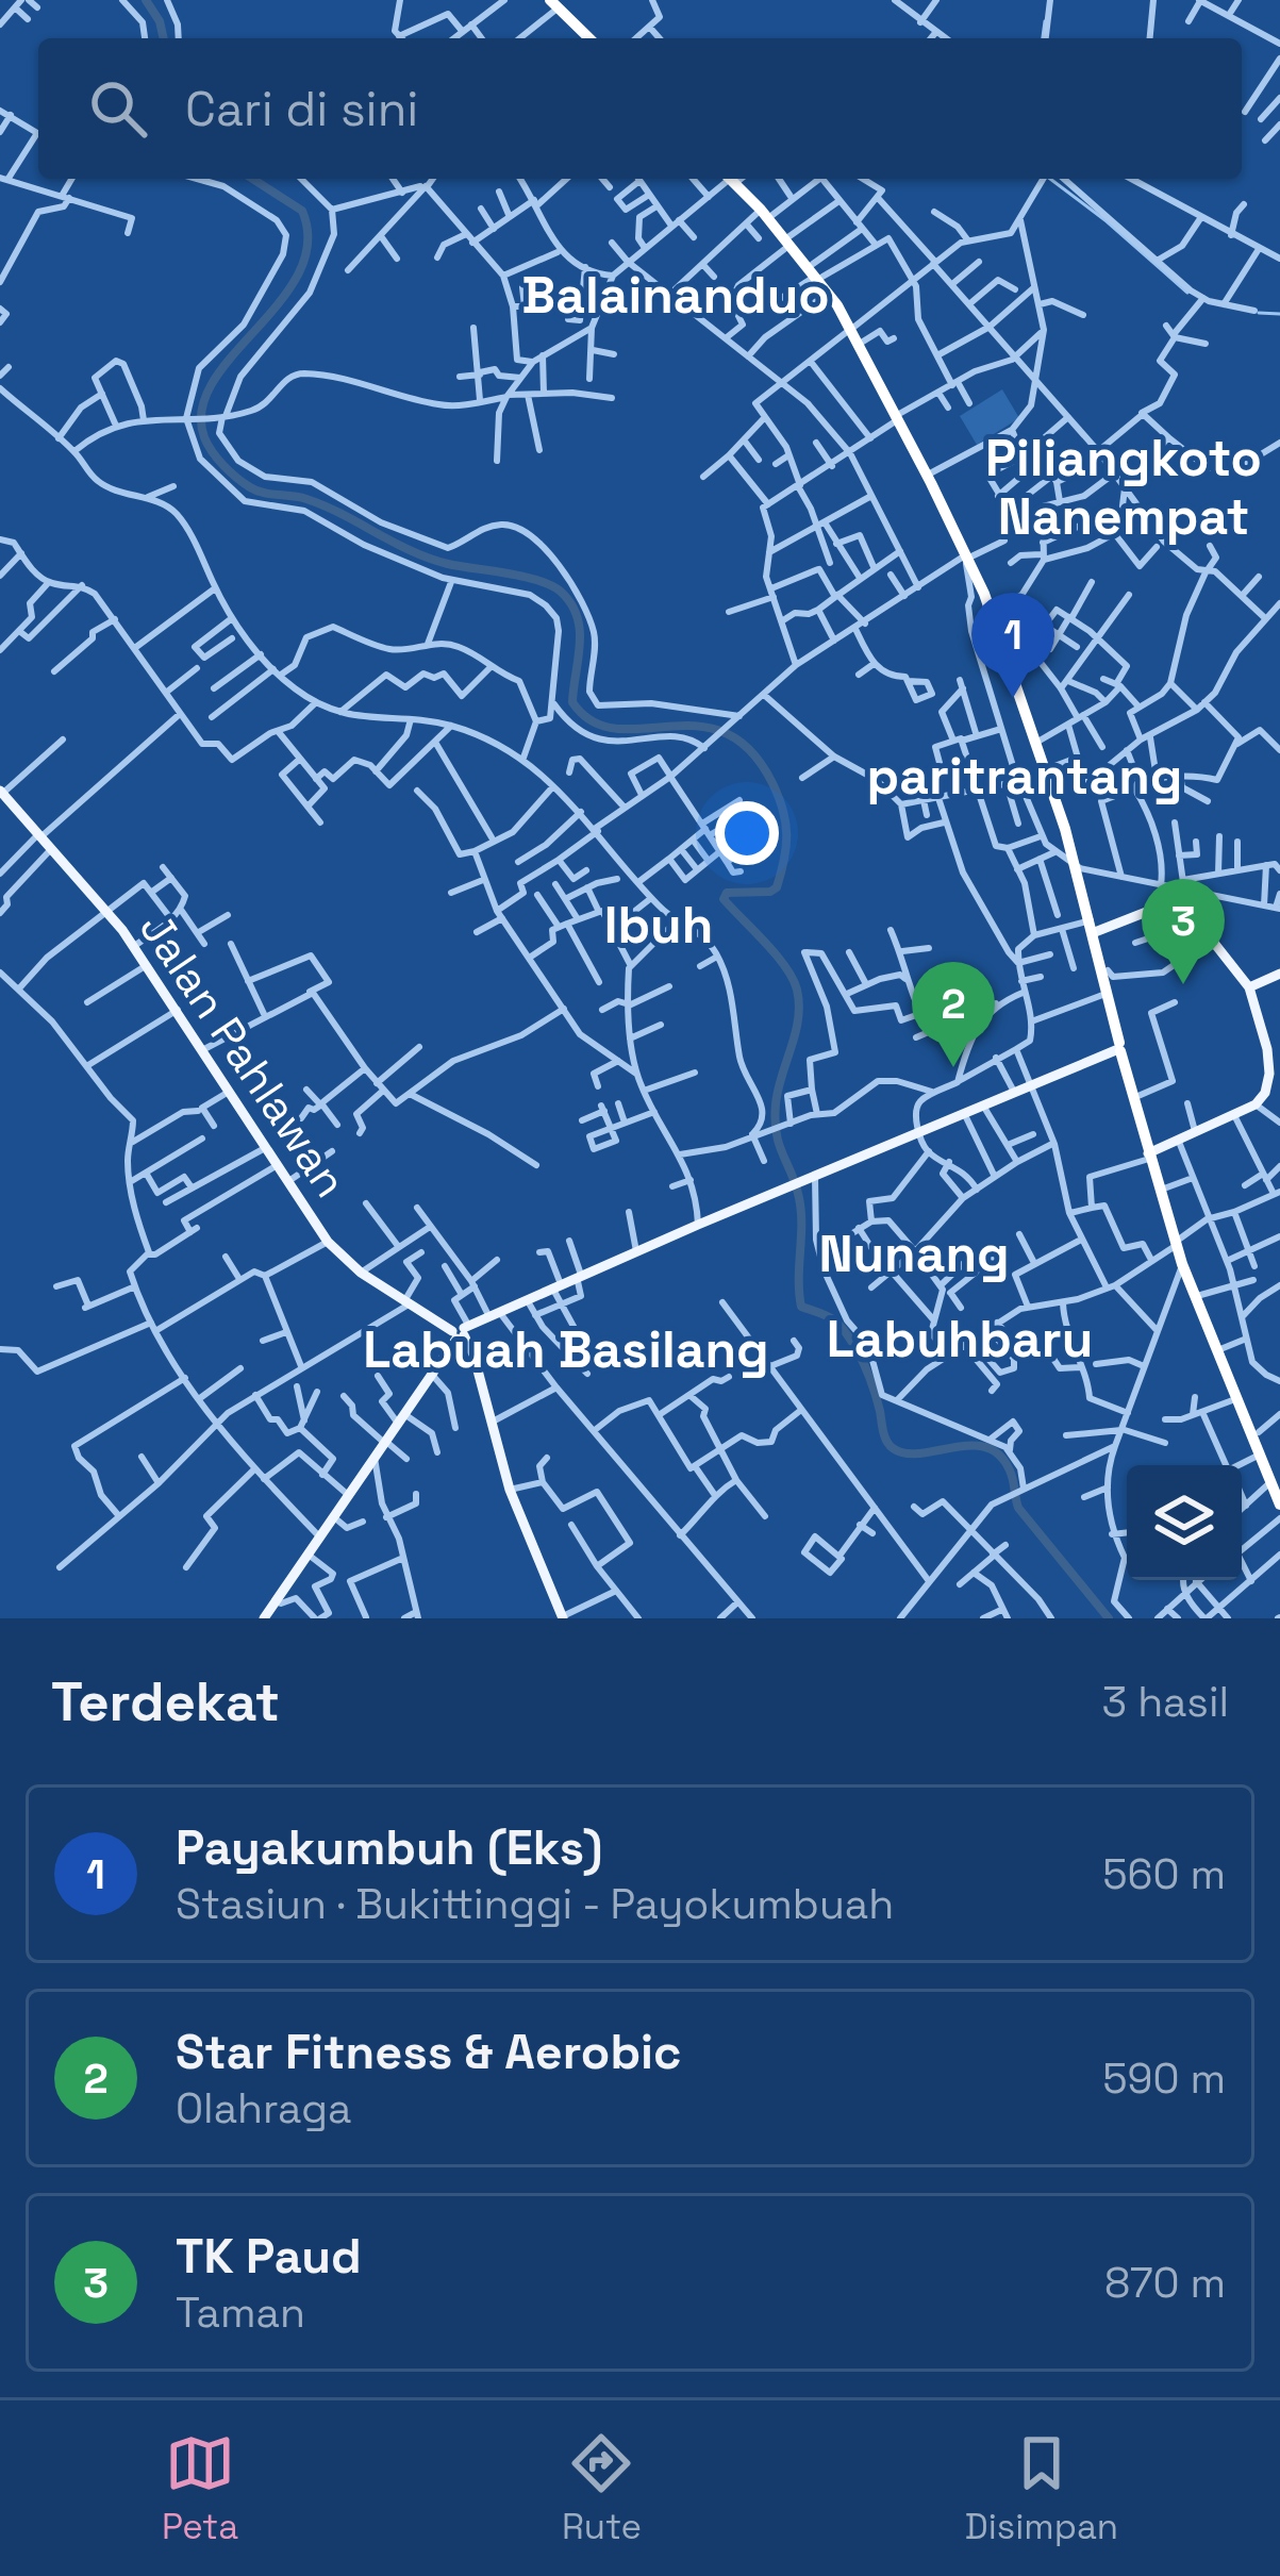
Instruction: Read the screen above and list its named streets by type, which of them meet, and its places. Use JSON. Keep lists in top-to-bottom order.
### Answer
{
  "streets": {
    "main road": ["Jalan Pahlawan"]
  },
  "districts": [
    "Balainanduo",
    "Piliangkoto Nanempat",
    "paritrantang",
    "Ibuh",
    "Nunang",
    "Labuhbaru",
    "Labuah Basilang"
  ],
  "page": {
    "search": "Cari di sini",
    "pins": ["1", "3", "2"],
    "heading": ["Terdekat", "3 hasil"],
    "list": [
      {
        "mark": "1",
        "name": "Payakumbuh (Eks)",
        "note": "Stasiun · Bukittinggi - Payokumbuah",
        "value": "560 m"
      },
      {
        "mark": "2",
        "name": "Star Fitness & Aerobic",
        "note": "Olahraga",
        "value": "590 m"
      },
      {
        "mark": "3",
        "name": "TK Paud",
        "note": "Taman",
        "value": "870 m"
      }
    ],
    "nav": ["Peta", "Rute", "Disimpan"]
  }
}
